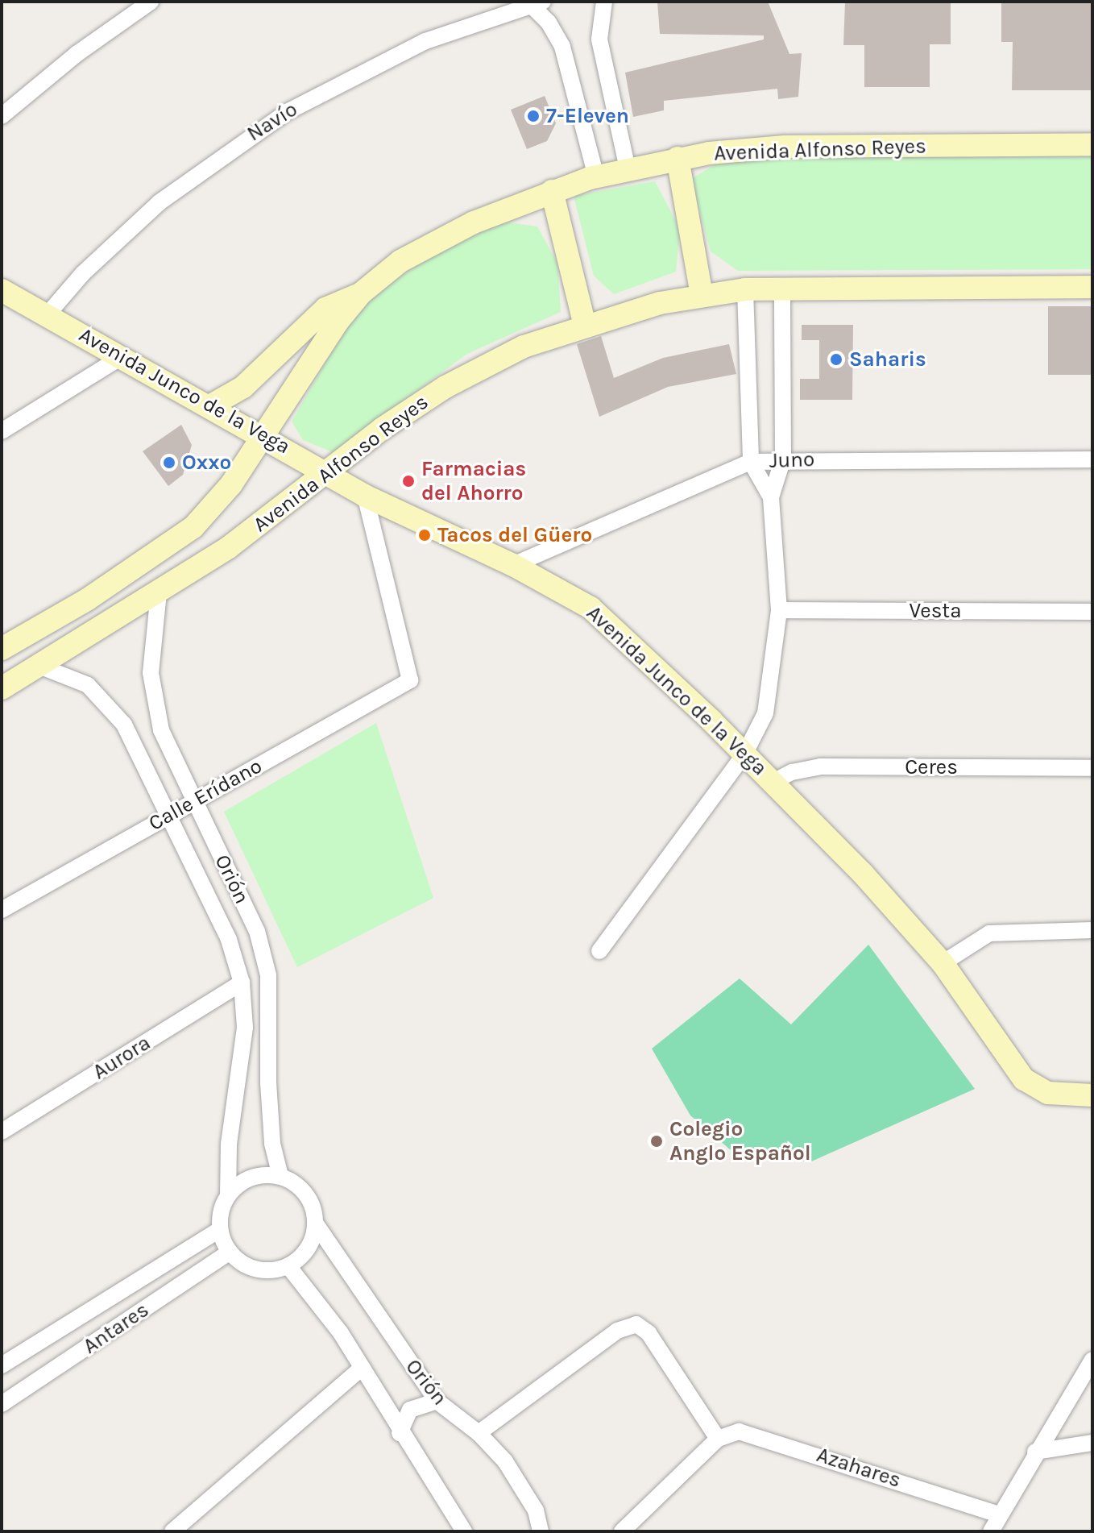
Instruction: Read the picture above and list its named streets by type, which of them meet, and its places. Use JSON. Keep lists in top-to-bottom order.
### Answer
{
  "streets": {
    "main road": ["Avenida Alfonso Reyes", "Avenida Junco de la Vega"],
    "street": [
      "Navío",
      "Juno",
      "Vesta",
      "Ceres",
      "Calle Erídano",
      "Orión",
      "Aurora",
      "Antares",
      "Azahares"
    ]
  },
  "crossings": [
    ["Navío", "Avenida Junco de la Vega"],
    ["Avenida Alfonso Reyes", "Avenida Junco de la Vega"],
    ["Avenida Alfonso Reyes", "Orión"],
    ["Avenida Junco de la Vega", "Juno"],
    ["Avenida Junco de la Vega", "Ceres"],
    ["Avenida Junco de la Vega", "Calle Erídano"],
    ["Calle Erídano", "Orión"],
    ["Orión", "Aurora"],
    ["Orión", "Antares"]
  ],
  "places": [
    "7-Eleven",
    "Saharis",
    "Oxxo",
    "Farmacias del Ahorro",
    "Tacos del Güero",
    "Colegio Anglo Español"
  ]
}
